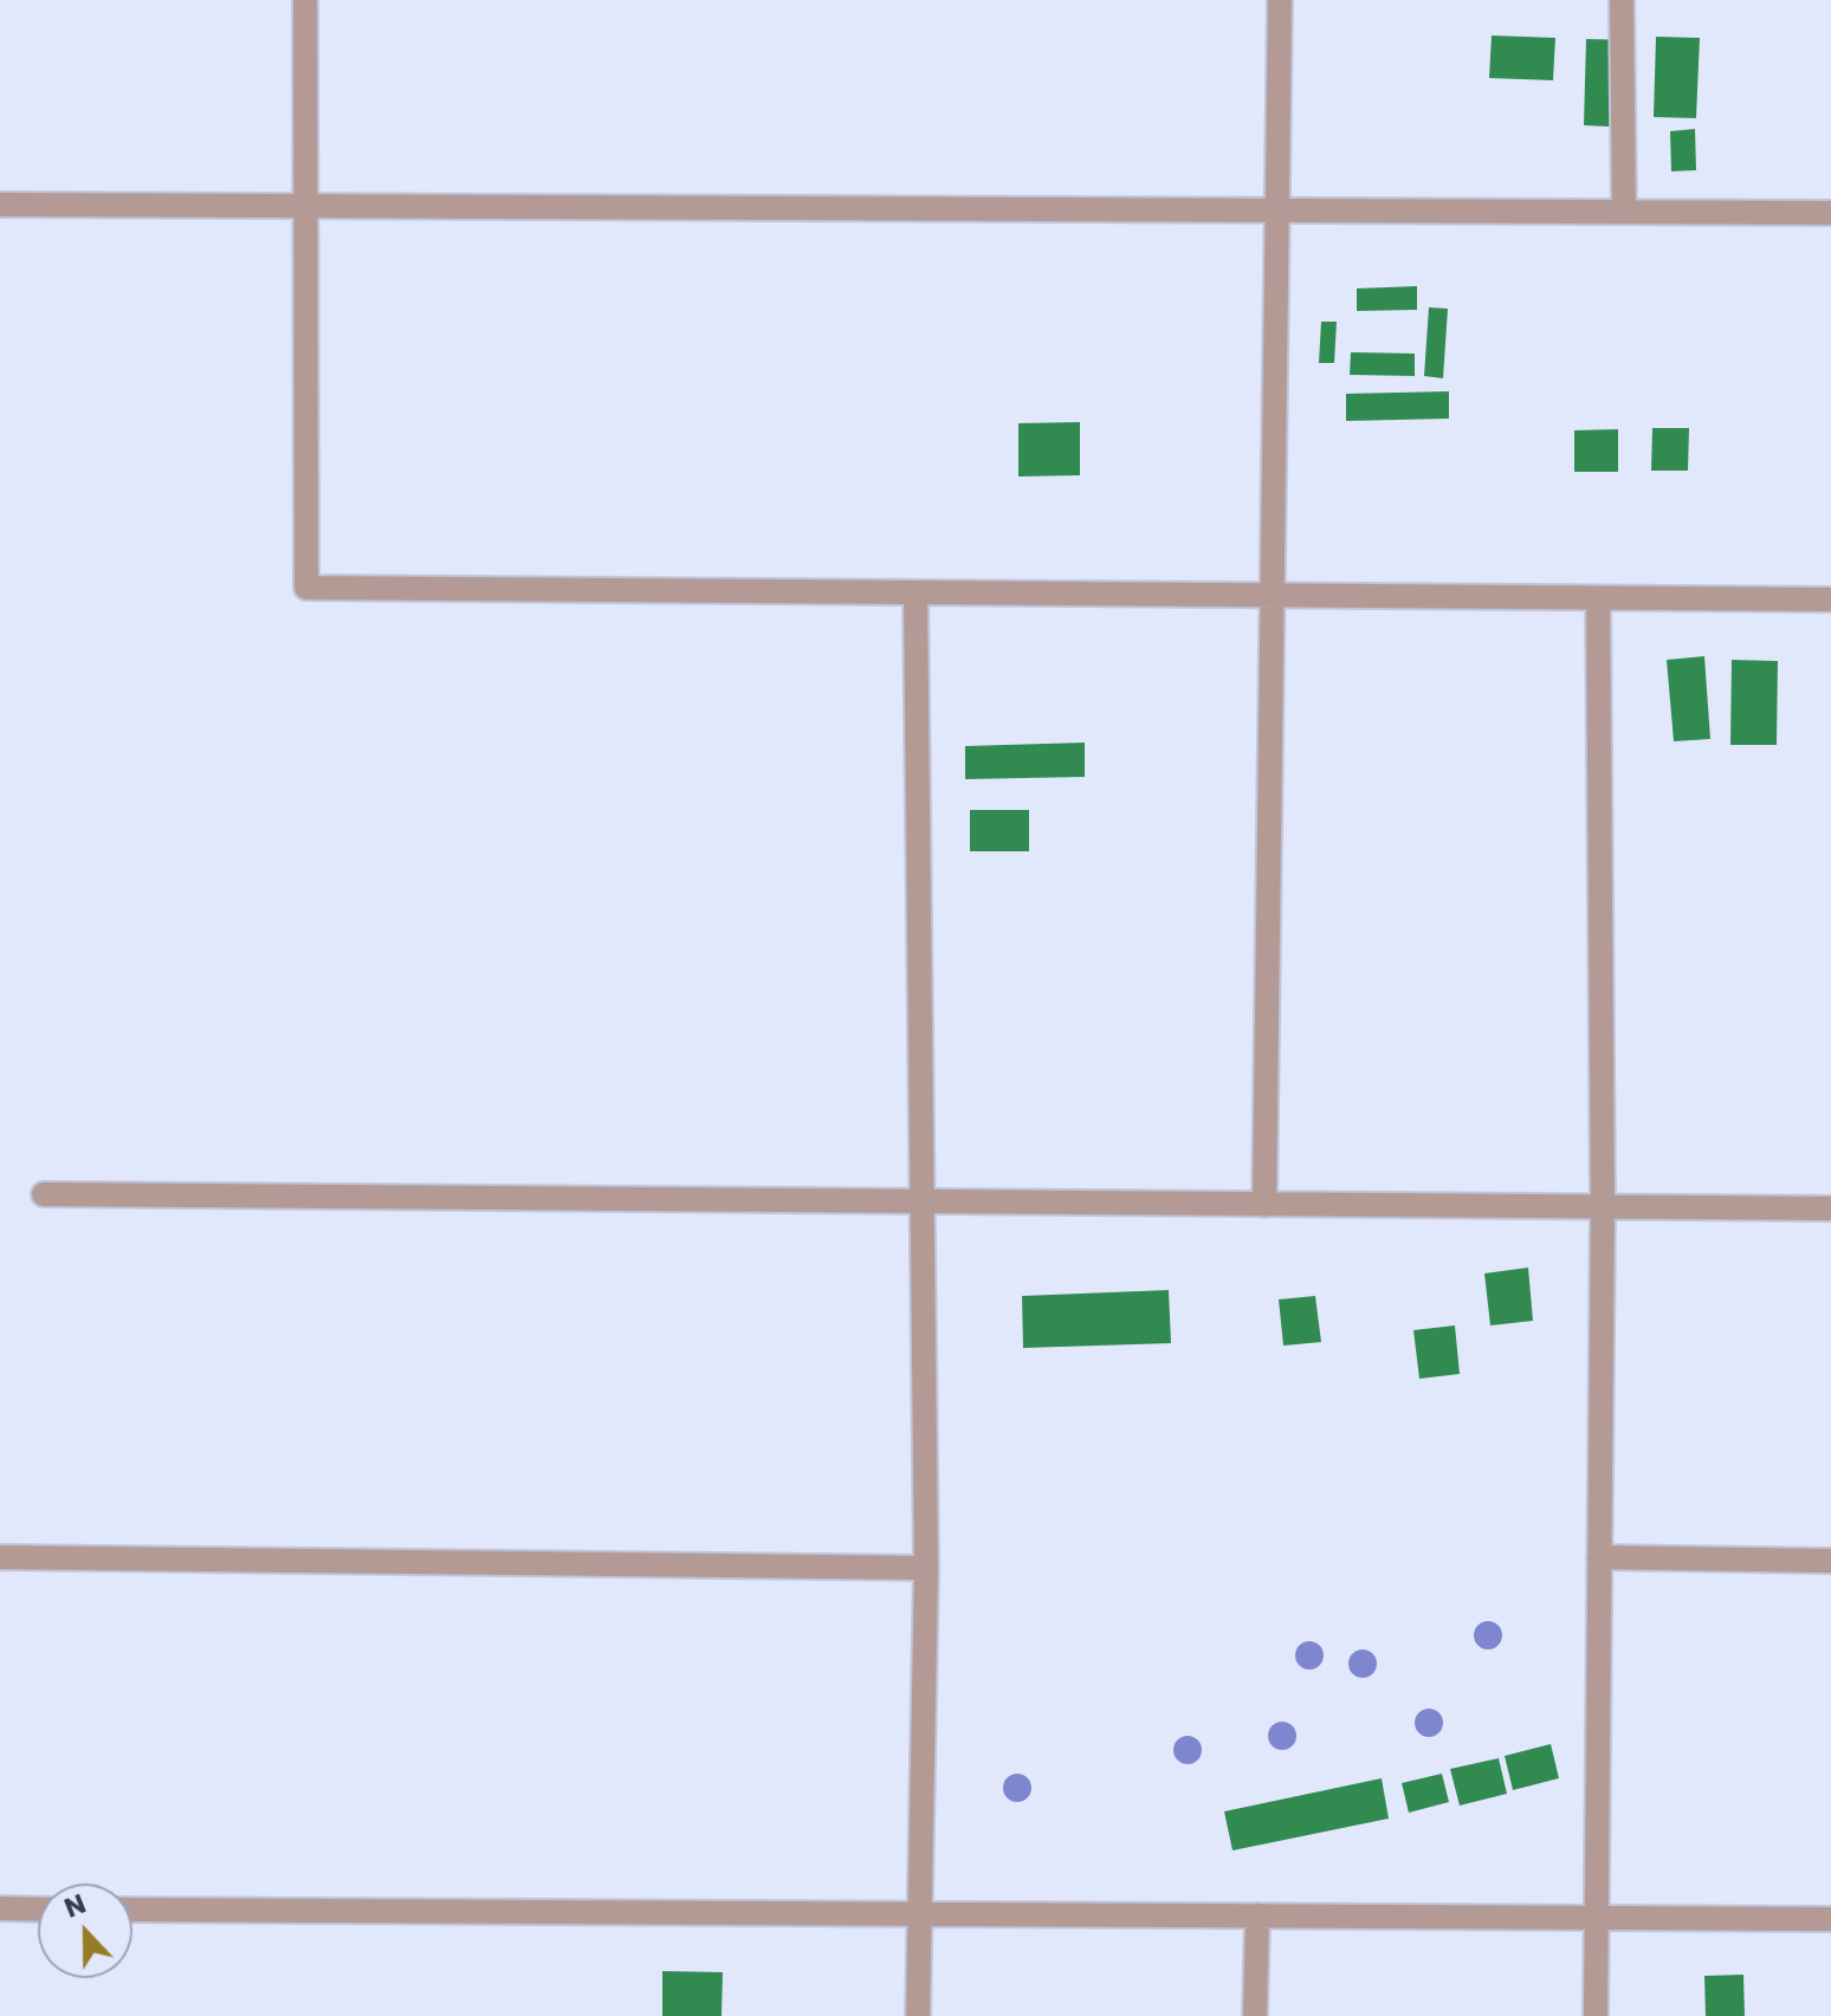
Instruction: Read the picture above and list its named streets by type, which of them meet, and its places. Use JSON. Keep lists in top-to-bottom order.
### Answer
{
  "north": "top"
}
